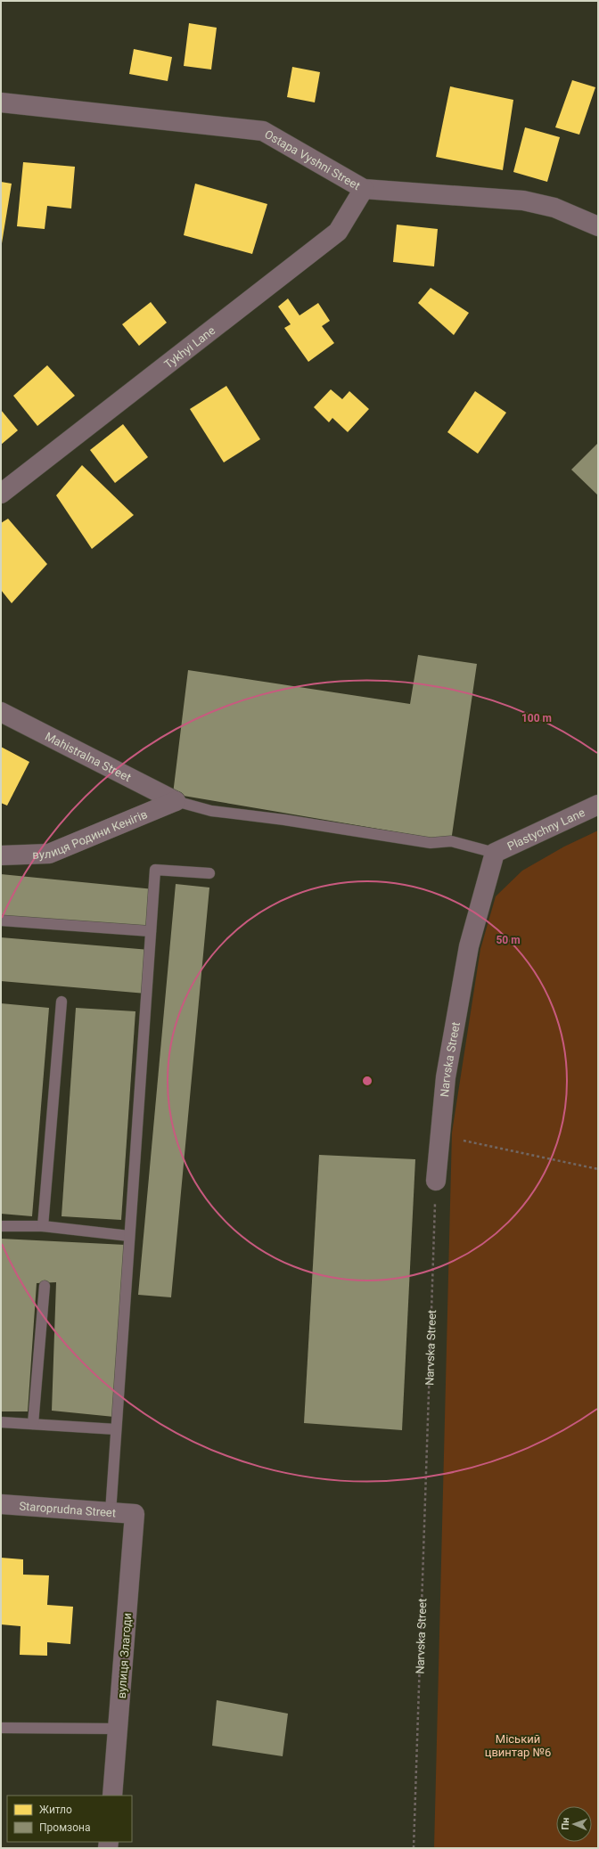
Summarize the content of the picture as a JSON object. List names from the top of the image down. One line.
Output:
{"streets":{"street":["Ostapa Vyshni Street","Tykhyi Lane","Mahistralna Street","Plastychny Lane","вулиця Родини Кенігів","Narvska Street","Staroprudna Street","вулиця Злагоди"]},"crossings":[["Ostapa Vyshni Street","Tykhyi Lane"],["Mahistralna Street","вулиця Родини Кенігів"],["Plastychny Lane","Narvska Street"],["Staroprudna Street","вулиця Злагоди"]],"parks":["Міський цвинтар №6"],"legend":["Житло","Промзона"],"north":"left","rings":["100 m","50 m"]}
